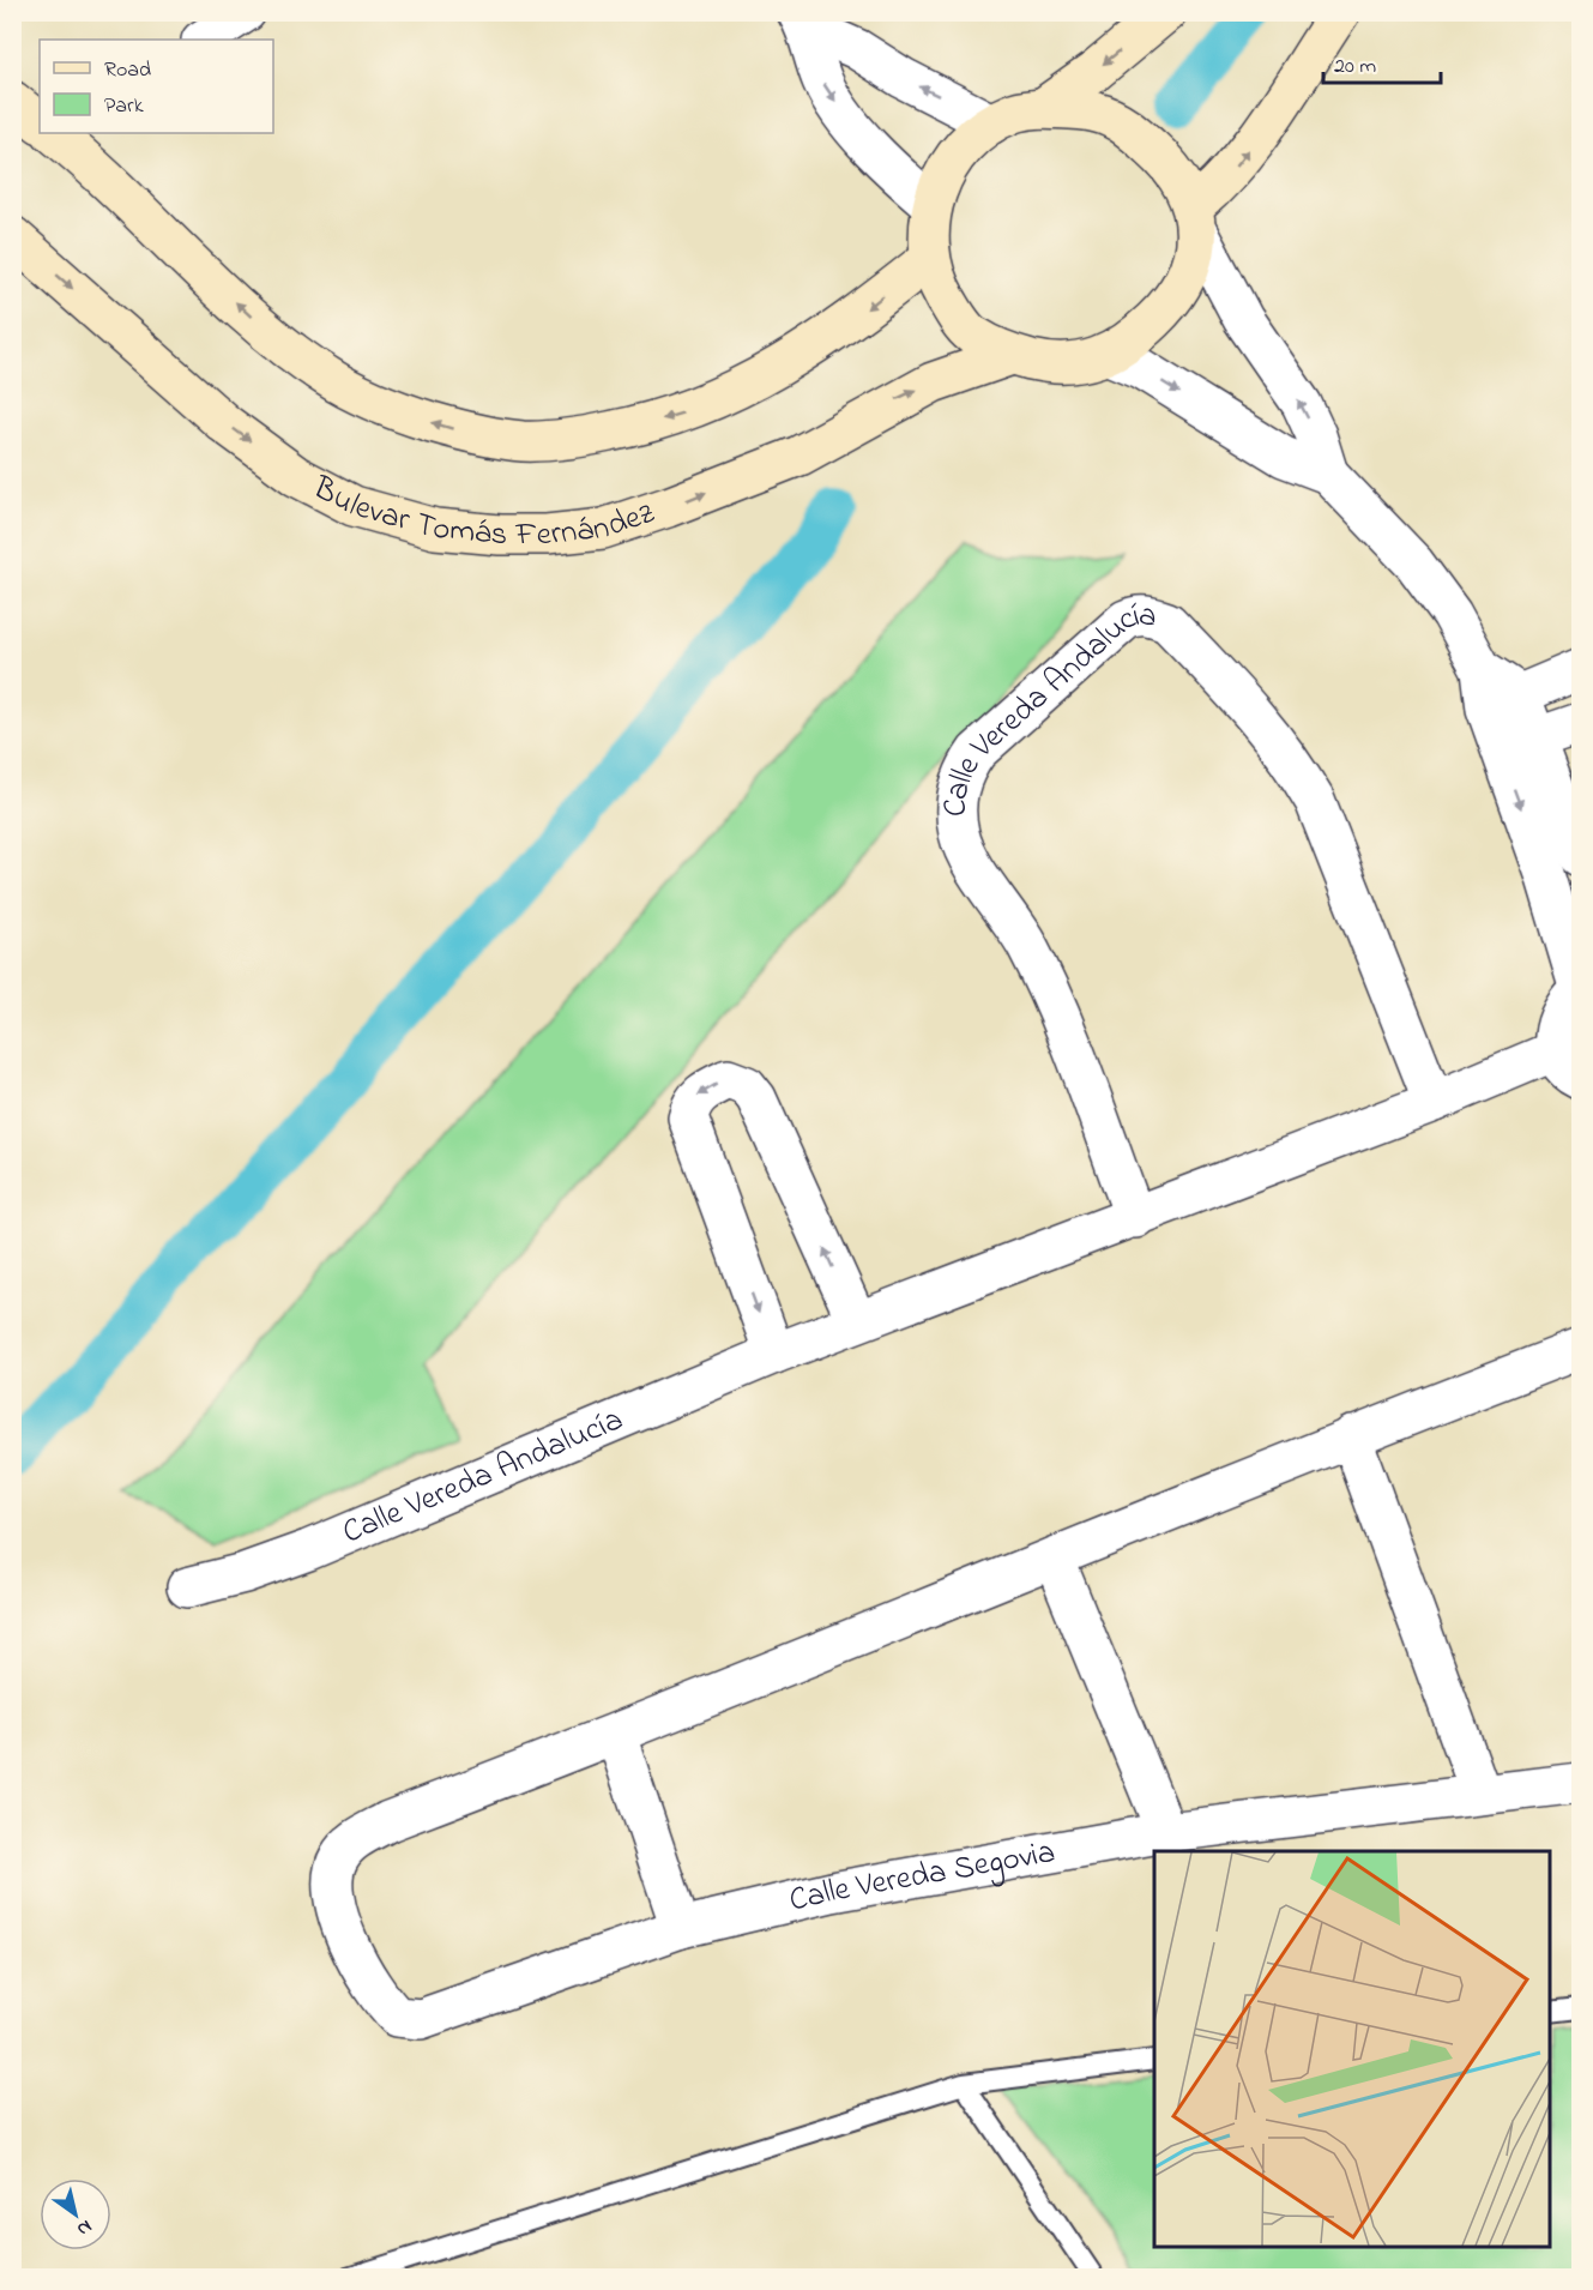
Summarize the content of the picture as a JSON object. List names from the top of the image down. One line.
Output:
{"streets":{"main road":["Bulevar Tomás Fernández"],"street":["Calle Vereda Andalucía","Calle Vereda Segovia"]},"legend":["Road","Park"],"scale_bar":"20 m","north":"bottom right"}
